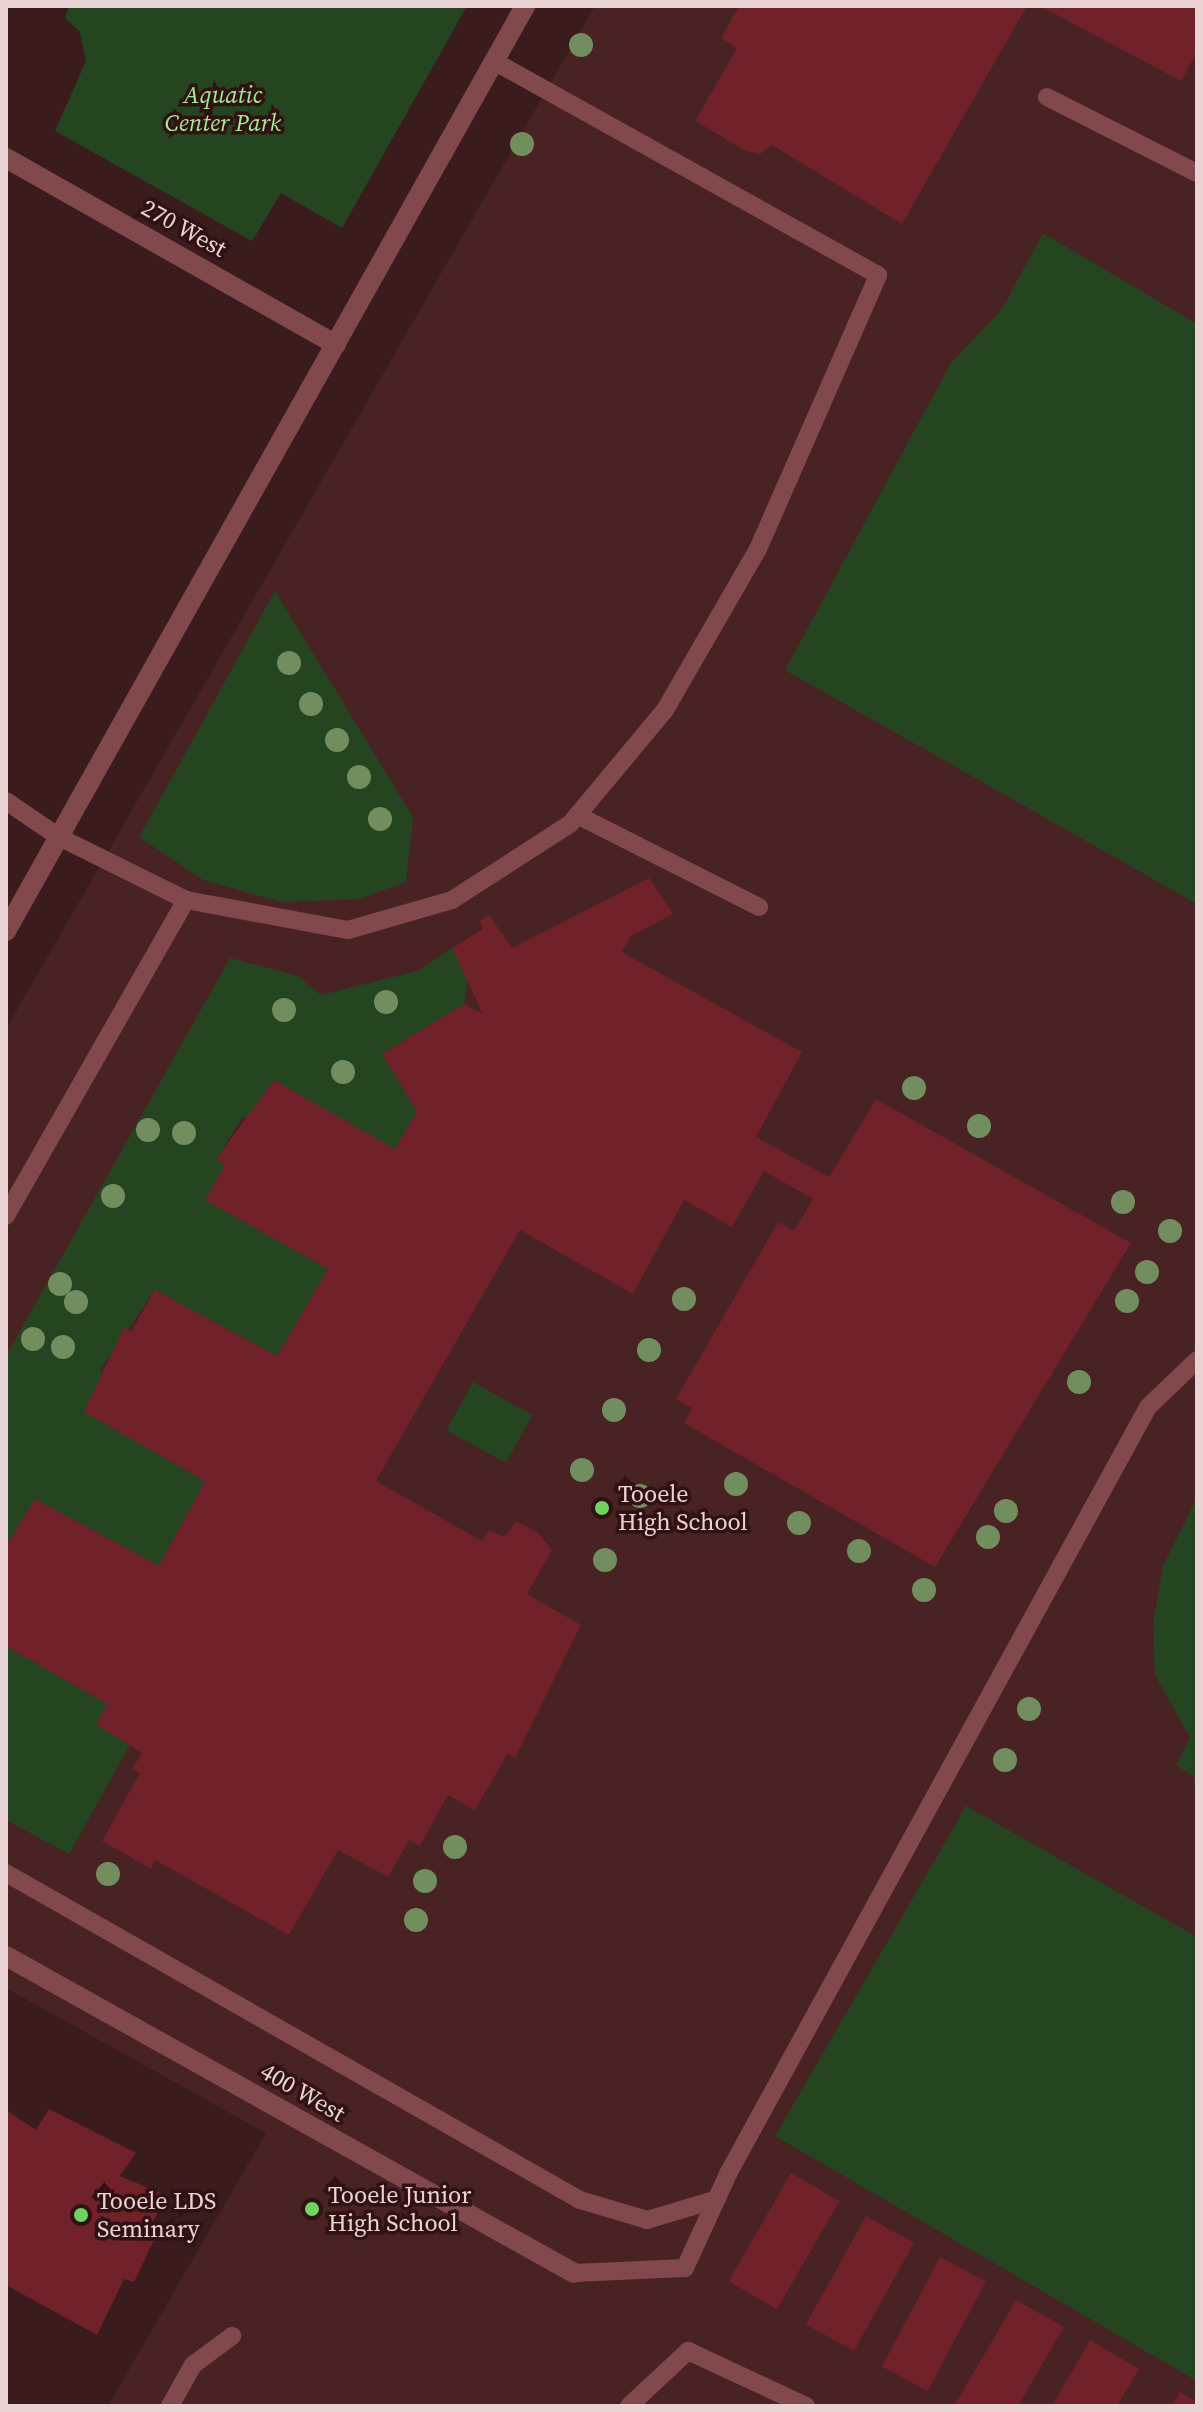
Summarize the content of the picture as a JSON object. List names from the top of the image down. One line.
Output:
{"streets":{"street":["270 West","400 West"]},"parks":["Aquatic Center Park"],"places":["Tooele High School","Tooele Junior High School","Tooele LDS Seminary"]}
